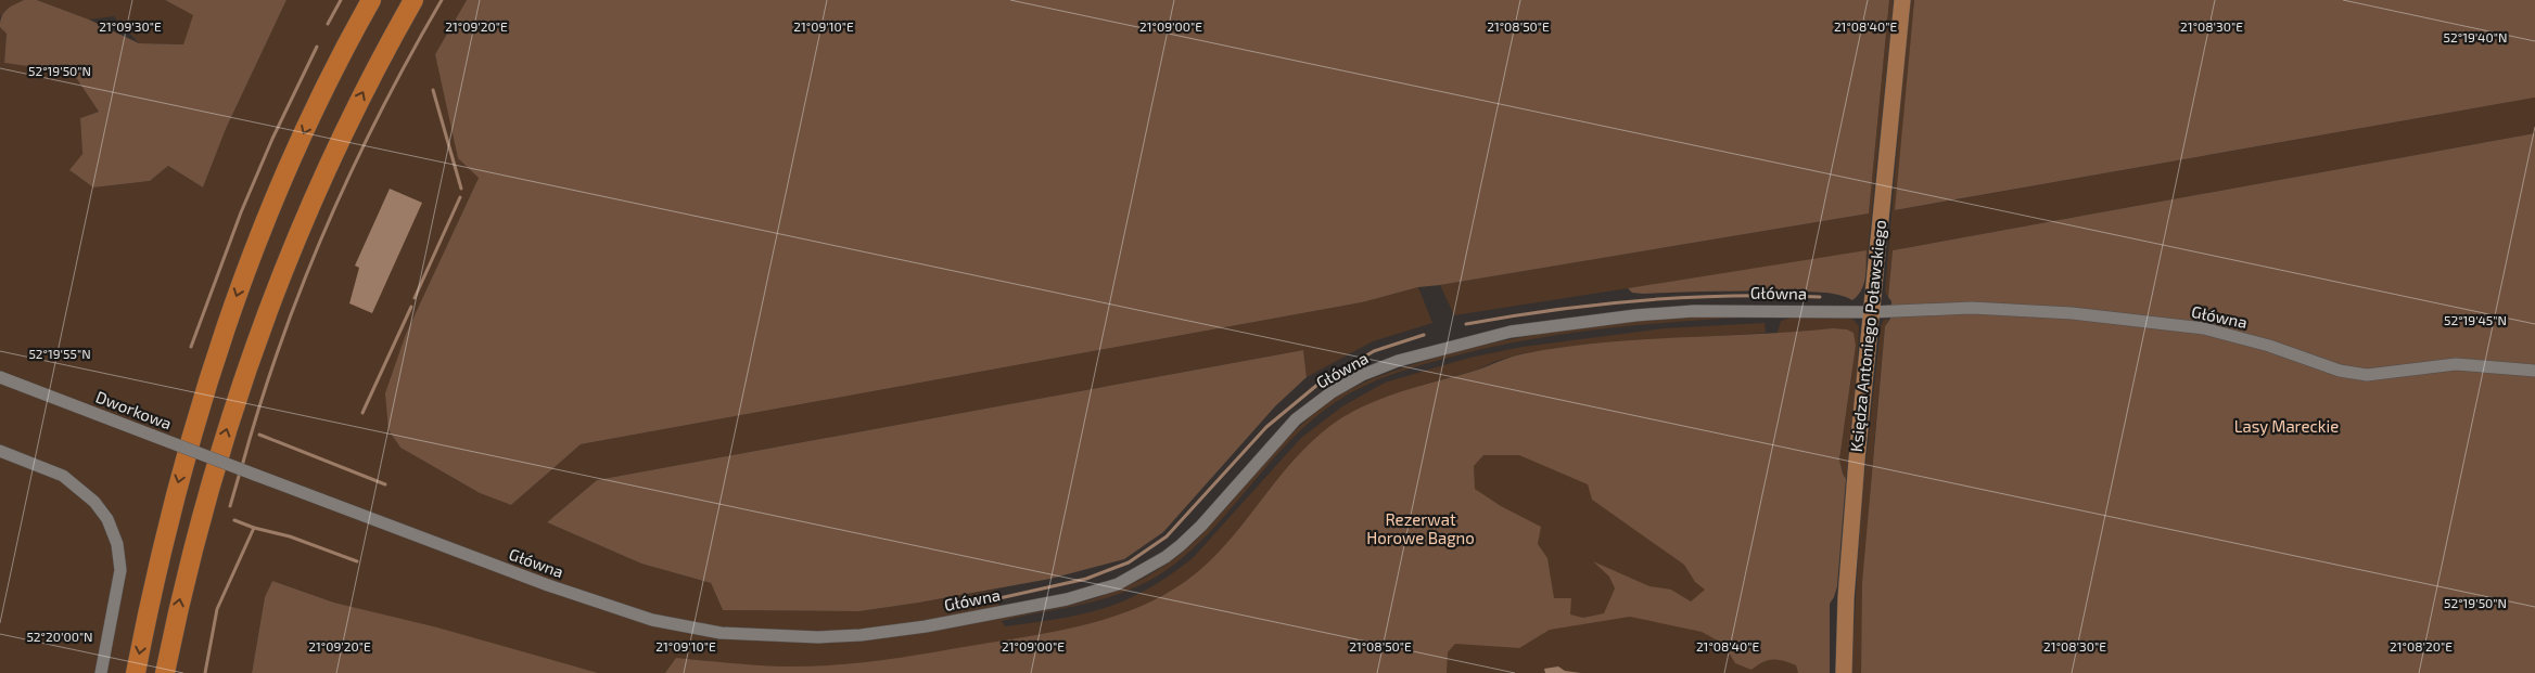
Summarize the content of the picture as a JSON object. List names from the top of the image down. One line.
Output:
{"streets":{"main road":["Księdza Antoniego Poławskiego"],"street":["Główna","Dworkowa"]},"crossings":[["Główna","Księdza Antoniego Poławskiego"],["Główna","Dworkowa"]],"parks":["Lasy Mareckie","Rezerwat Horowe Bagno"],"coordinates":["21°09'30\"E","21°09'20\"E","21°09'10\"E","21°09'00\"E","21°08'50\"E","21°08'40\"E","21°08'30\"E","52°19'40\"N","52°19'50\"N","52°19'45\"N","52°19'55\"N","52°20'00\"N","21°08'20\"E"]}
